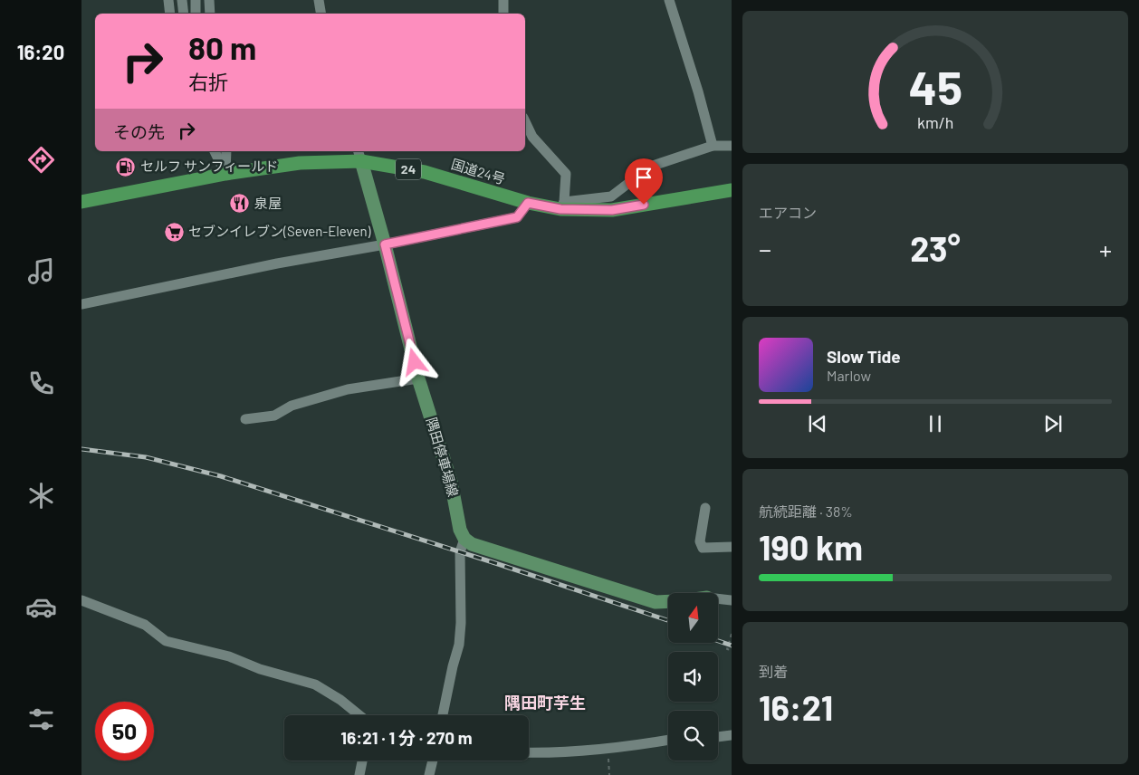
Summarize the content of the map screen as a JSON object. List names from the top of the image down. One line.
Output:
{"streets":{"highway":["24","国道24号"],"main road":["隅田停車場線"]},"crossings":[["国道24号","隅田停車場線"]],"districts":["隅田町芋生"],"places":{"fuel station":["セルフ サンフィールド"],"restaurant":["泉屋"],"supermarket":["セブンイレブン(Seven-Eleven)"]},"north":"top","page":{"tabs":"16:20","turn":["80 m","右折"],"then":"その先","tile":["エアコン",["航続距離 · 38%","190 km"],["到着","16:21"]],"heat":["−","23°","+"],"song":["Slow Tide","Marlow"],"limit":"50","trip":"16:21 · 1 分 · 270 m","gauge":["45","km/h"]}}
